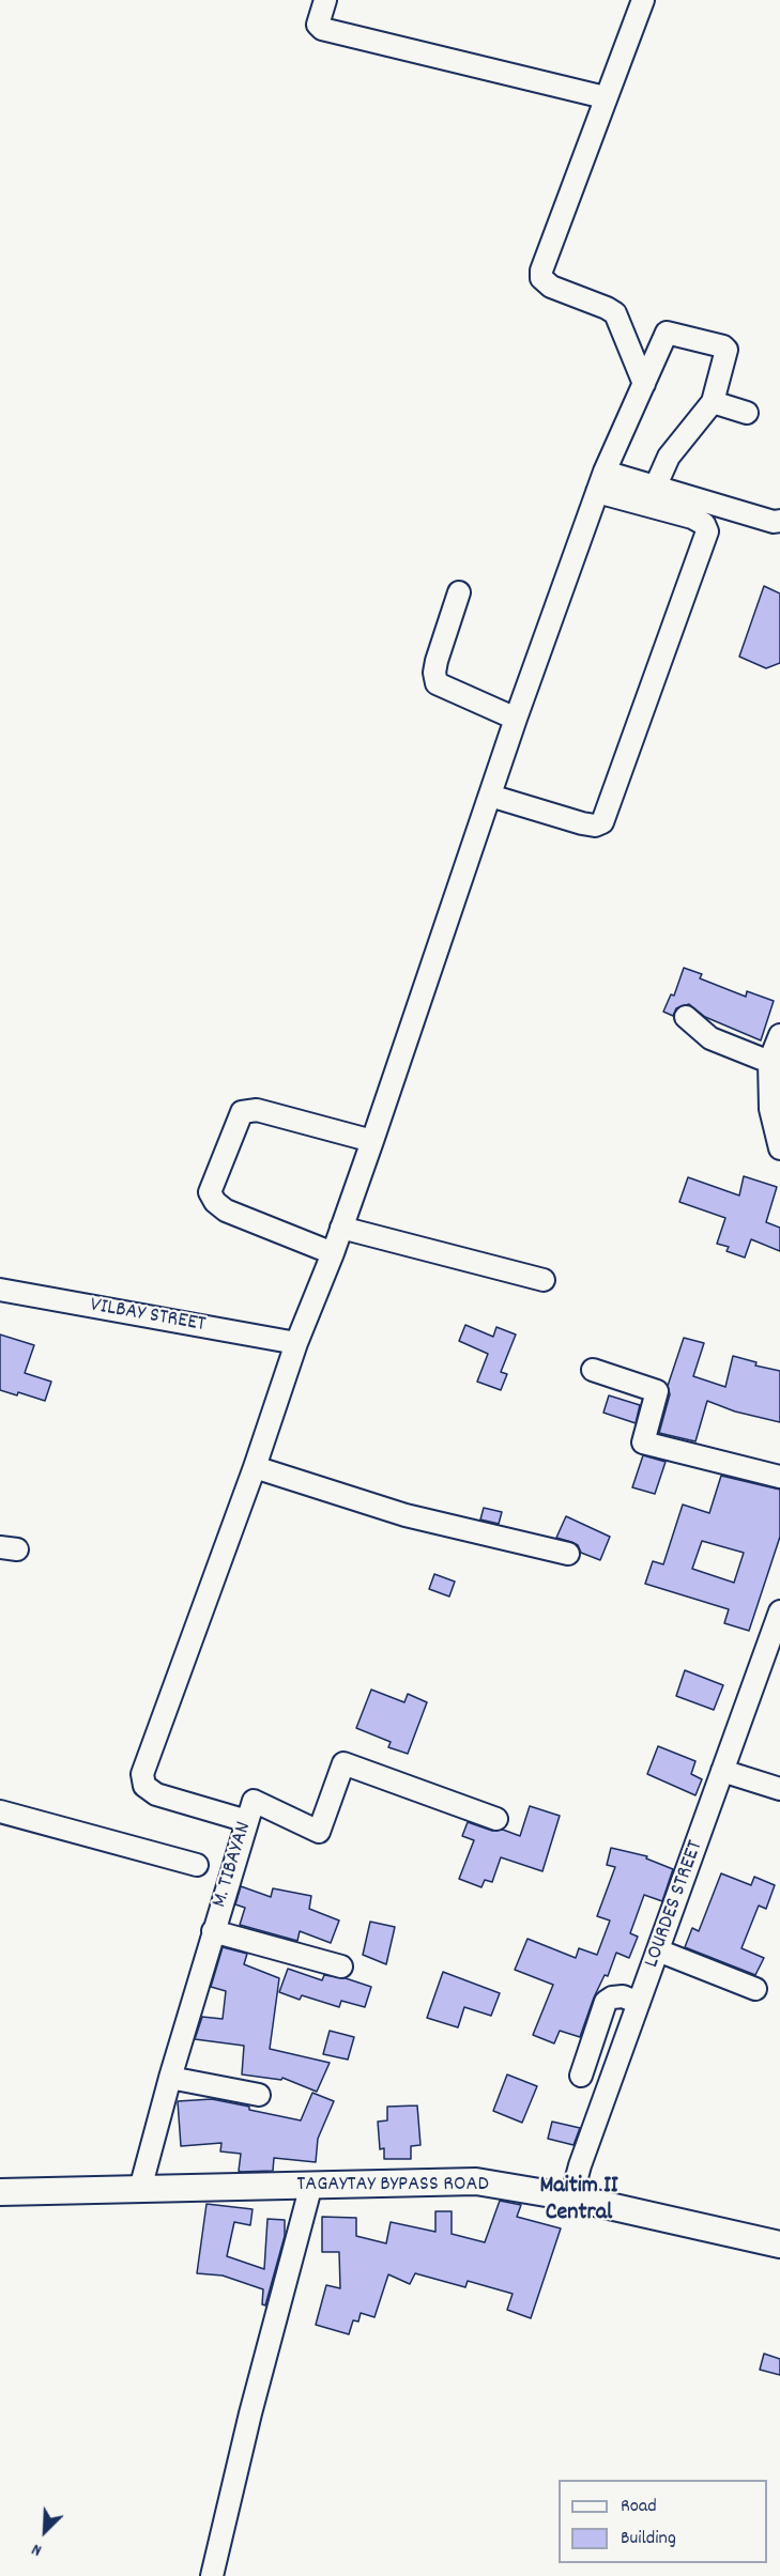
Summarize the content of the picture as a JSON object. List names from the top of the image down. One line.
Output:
{"streets":{"main road":["TAGAYTAY BYPASS ROAD"],"street":["VILBAY STREET","M. TIBAYAN","LOURDES STREET"]},"crossings":[["M. TIBAYAN","TAGAYTAY BYPASS ROAD"],["LOURDES STREET","TAGAYTAY BYPASS ROAD"]],"districts":["Maitim II Central"],"legend":["Road","Building"],"north":"bottom left"}
